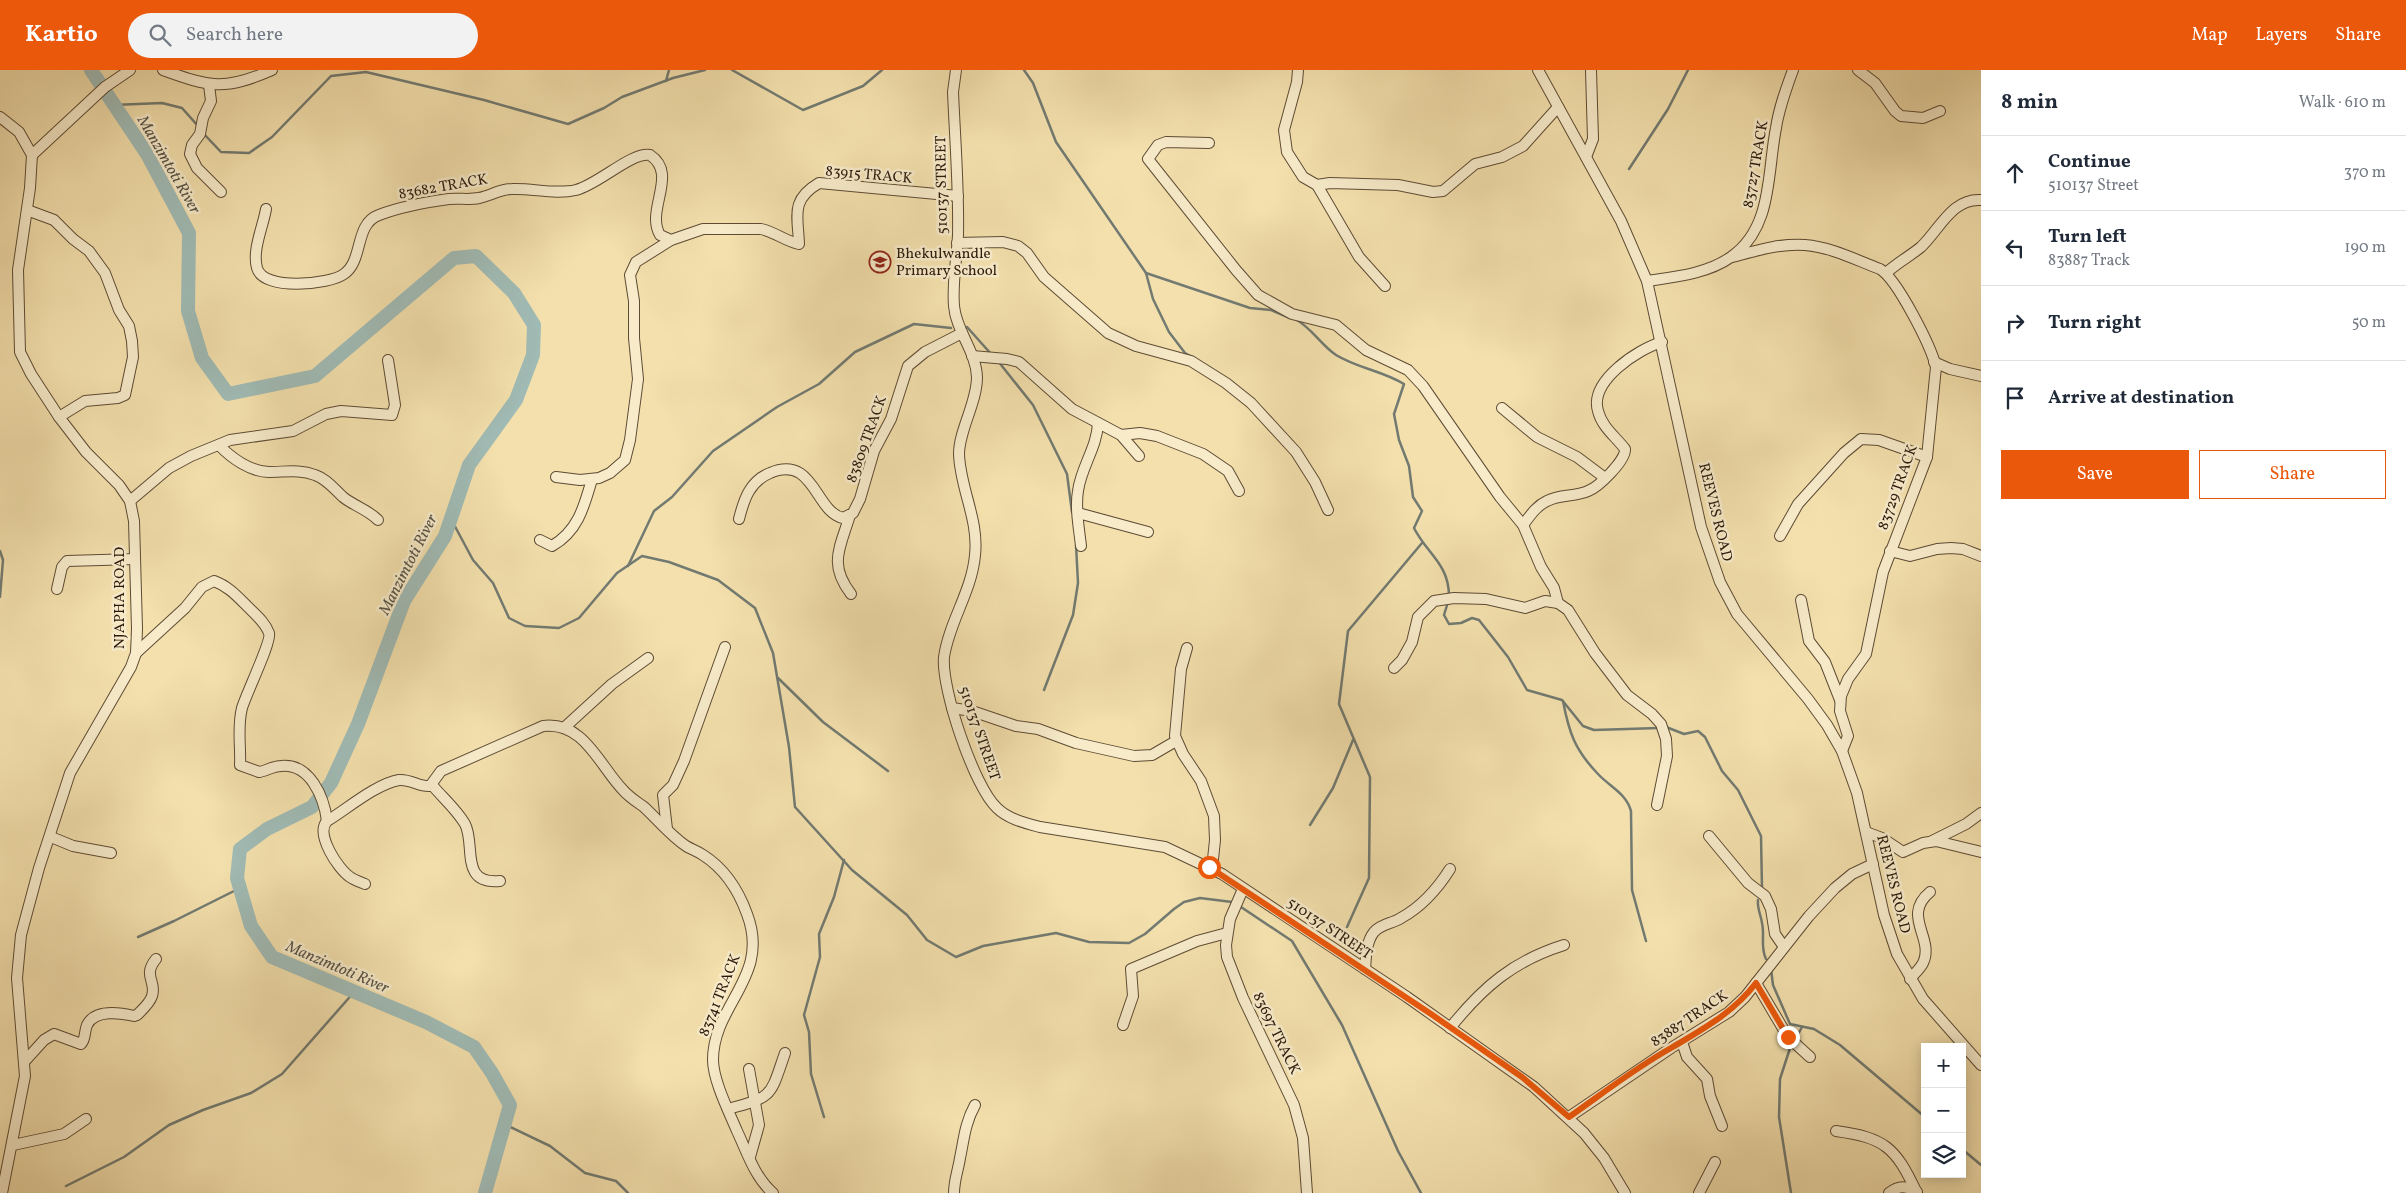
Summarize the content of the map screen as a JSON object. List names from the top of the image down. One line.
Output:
{"streets":{"street":["83727 TRACK","83915 TRACK","510137 STREET","83682 TRACK","83809 TRACK","83729 TRACK","REEVES ROAD","NJAPHA ROAD","83741 TRACK","83887 TRACK","83697 TRACK"]},"crossings":[["83727 TRACK","REEVES ROAD"],["83915 TRACK","510137 STREET"],["83915 TRACK","83682 TRACK"],["510137 STREET","83809 TRACK"],["510137 STREET","83887 TRACK"],["510137 STREET","83697 TRACK"],["REEVES ROAD","83887 TRACK"]],"water":["Manzimtoti River"],"places":{"school or university":["Bhekulwandle Primary School"]},"page":{"header":"Kartio","search":"Search here","nav":["Map","Layers","Share"],"heading":["8 min","Walk · 610 m"],"list":[["Continue","510137 Street","370 m"],["Turn left","83887 Track","190 m"],["Turn right","50 m"],"Arrive at destination"],"buttons":["Save","Share"],"map_buttons":["+","−"]}}
